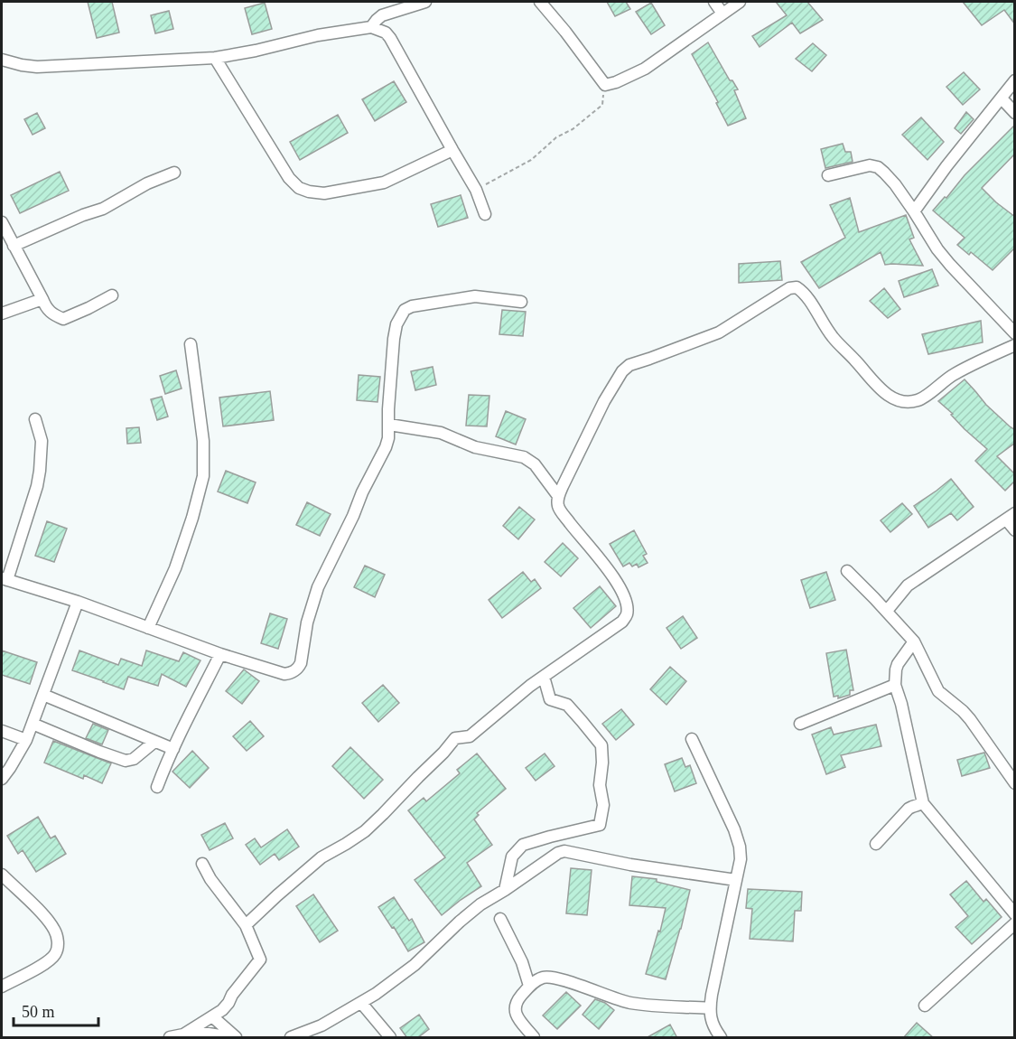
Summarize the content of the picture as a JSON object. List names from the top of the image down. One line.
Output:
{"scale_bar":"50 m"}
